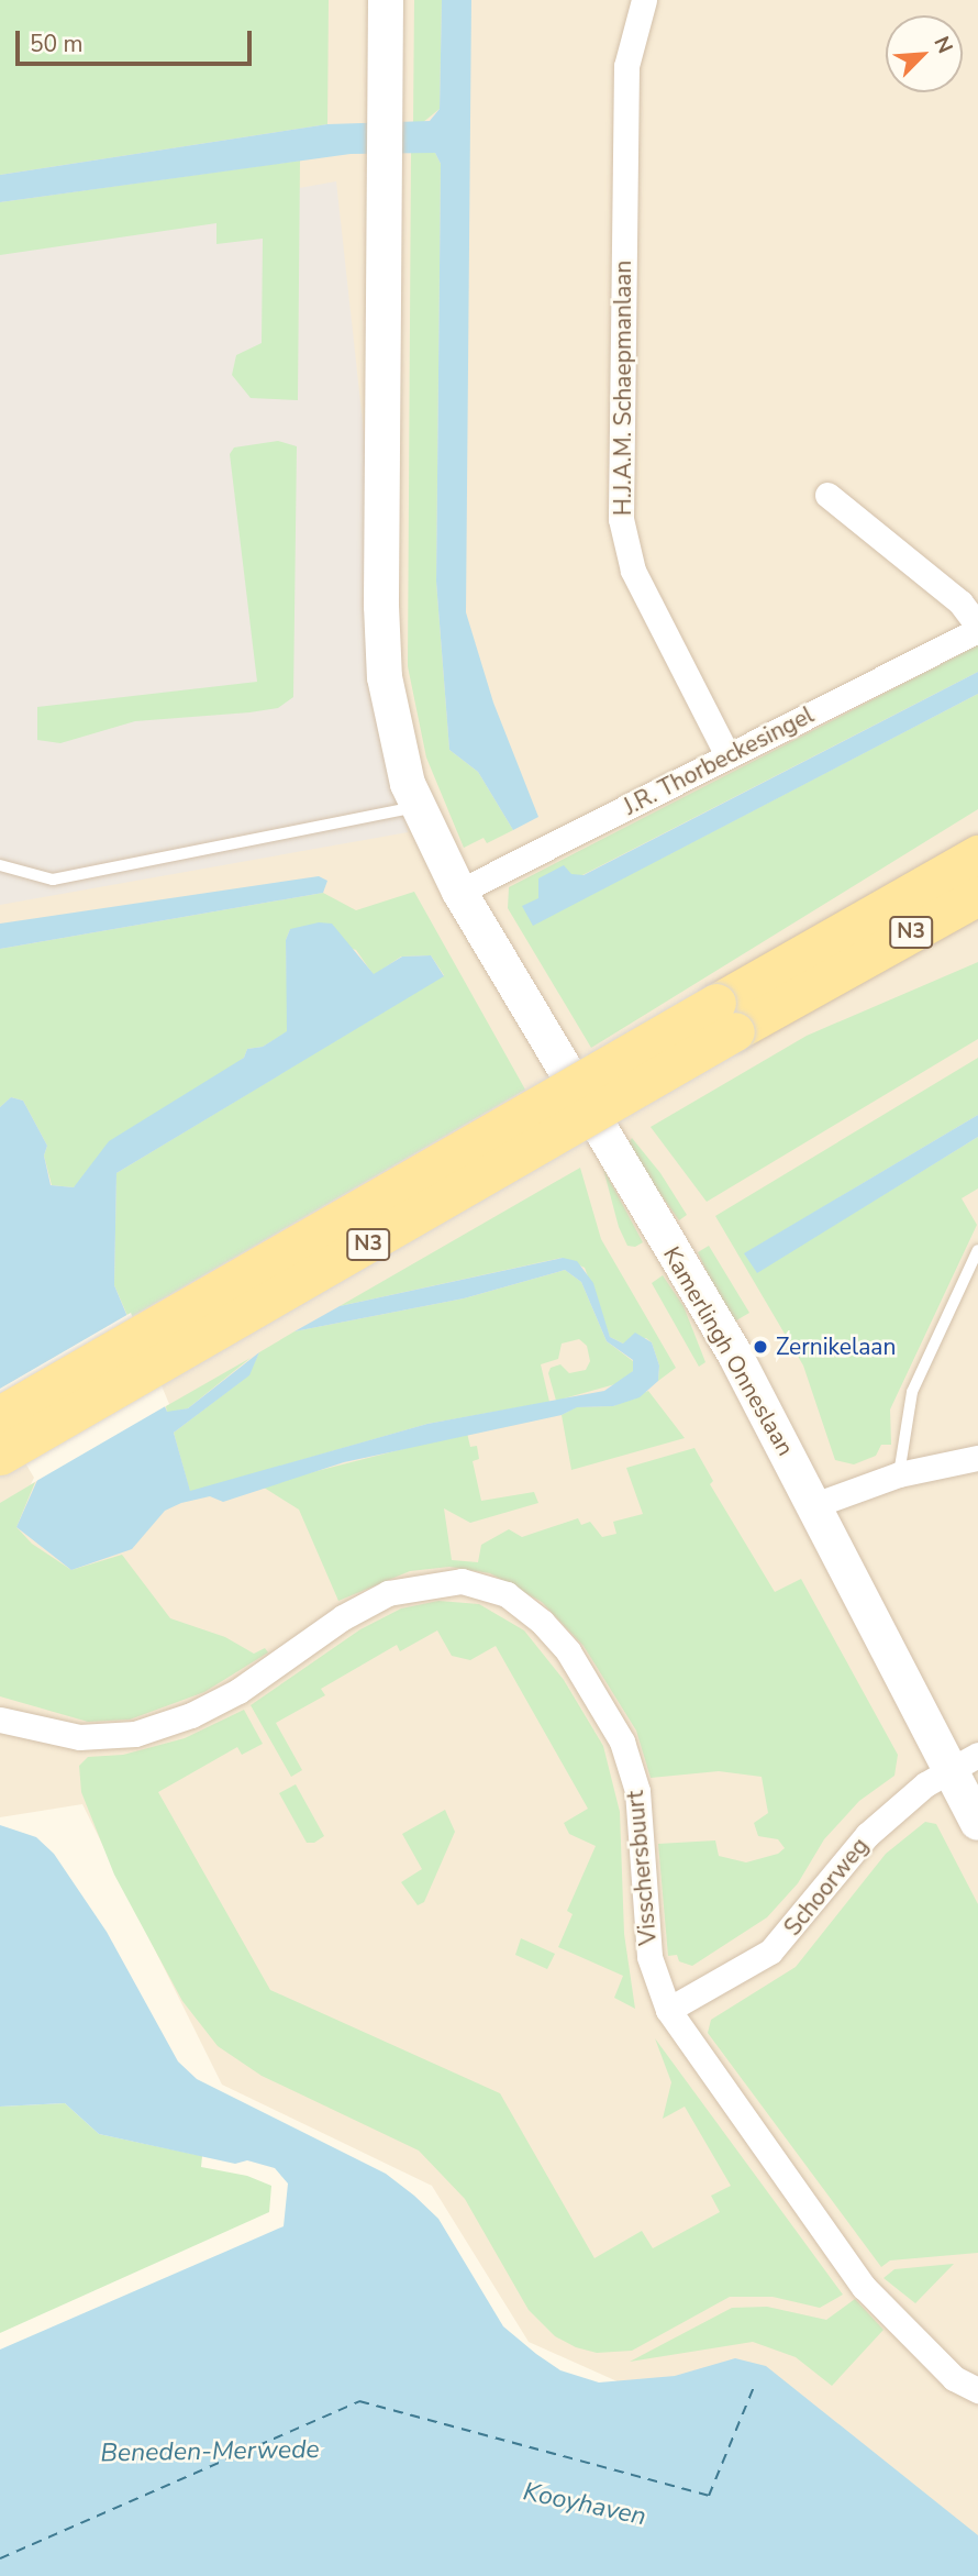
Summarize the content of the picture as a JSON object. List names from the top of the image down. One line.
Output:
{"streets":{"main road":["N3"],"street":["H.J.A.M. Schaepmanlaan","J.R. Thorbeckesingel","Kamerlingh Onneslaan","Visschersbuurt","Schoorweg"]},"crossings":[["H.J.A.M. Schaepmanlaan","J.R. Thorbeckesingel"],["J.R. Thorbeckesingel","Kamerlingh Onneslaan"],["Kamerlingh Onneslaan","Schoorweg"],["Visschersbuurt","Schoorweg"]],"water":["Beneden-Merwede","Kooyhaven"],"places":["Zernikelaan"],"scale_bar":"50 m","north":"top right"}
